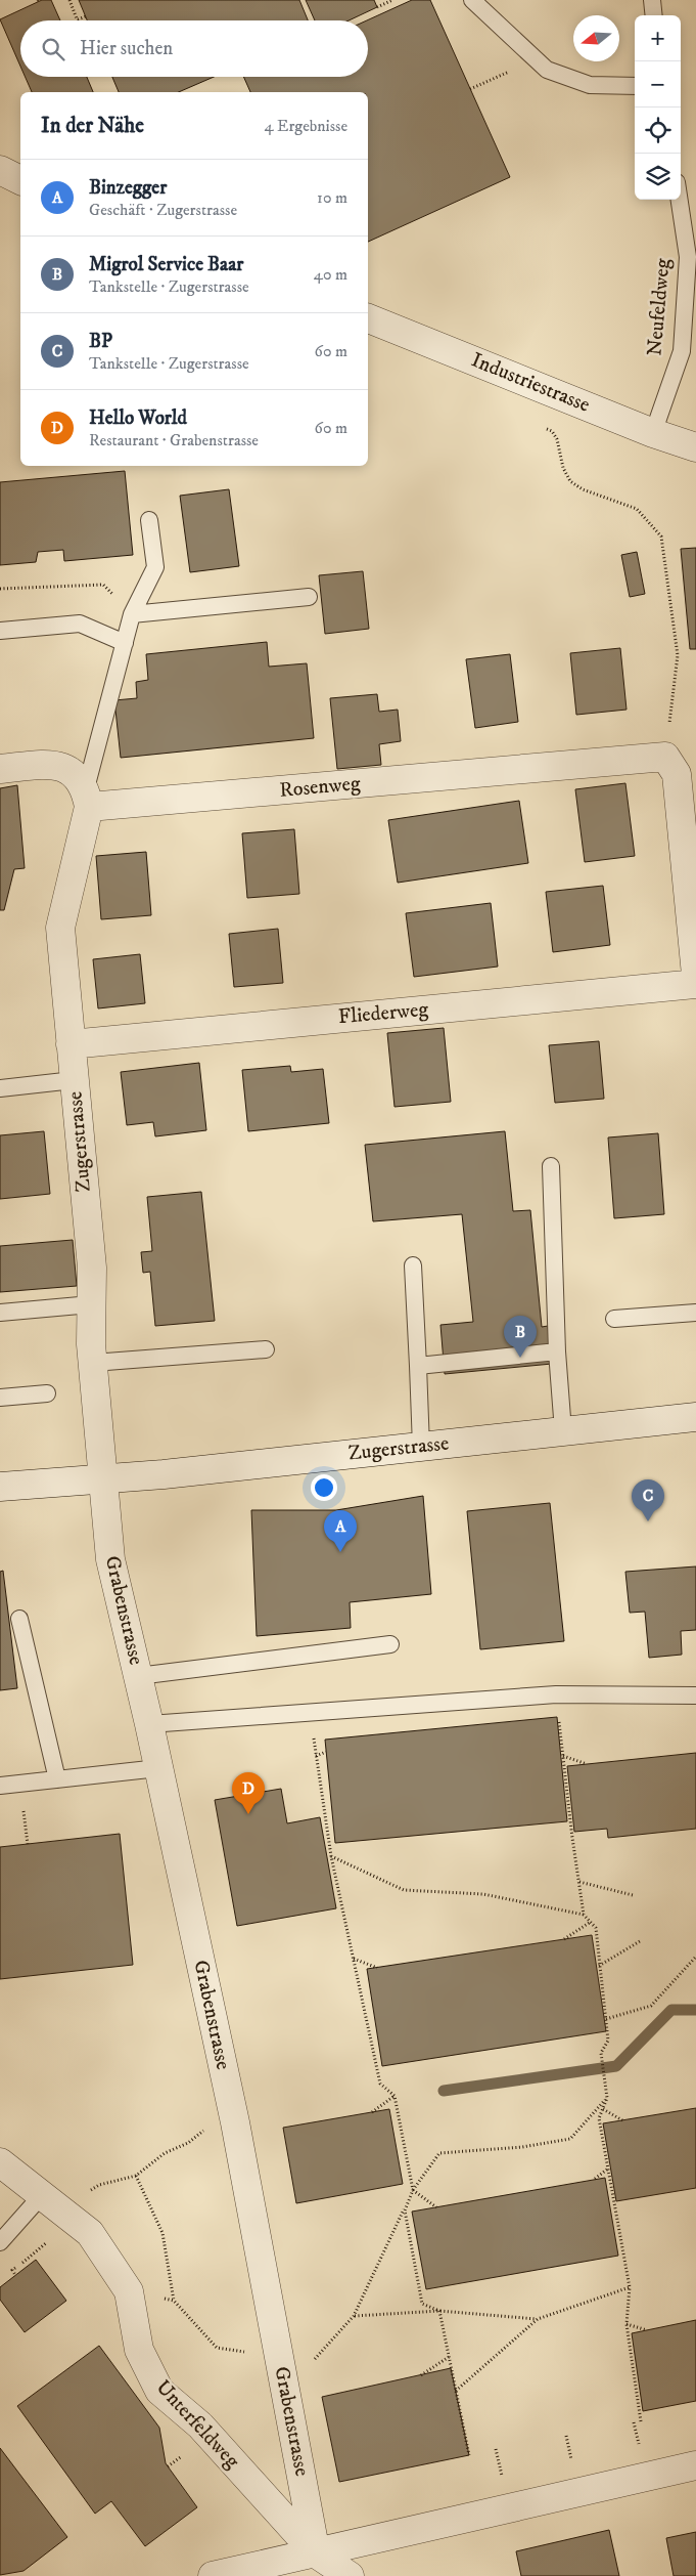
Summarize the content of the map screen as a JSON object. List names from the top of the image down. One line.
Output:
{"streets":{"street":["Industriestrasse","Rosenweg","Fliederweg","Zugerstrasse","Grabenstrasse","Unterfeldweg"],"lane":["Neufeldweg"]},"crossings":[["Neufeldweg","Industriestrasse"],["Rosenweg","Zugerstrasse"],["Fliederweg","Zugerstrasse"],["Zugerstrasse","Grabenstrasse"],["Grabenstrasse","Unterfeldweg"]],"north":"left","page":{"map_buttons":["+","−"],"search":"Hier suchen","heading":["In der Nähe","4 Ergebnisse"],"list":[{"mark":"A","name":"Binzegger","note":"Geschäft · Zugerstrasse","value":"10 m"},{"mark":"B","name":"Migrol Service Baar","note":"Tankstelle · Zugerstrasse","value":"40 m"},{"mark":"C","name":"BP","note":"Tankstelle · Zugerstrasse","value":"60 m"},{"mark":"D","name":"Hello World","note":"Restaurant · Grabenstrasse","value":"60 m"}],"pins":["B","C","A","D"]}}
